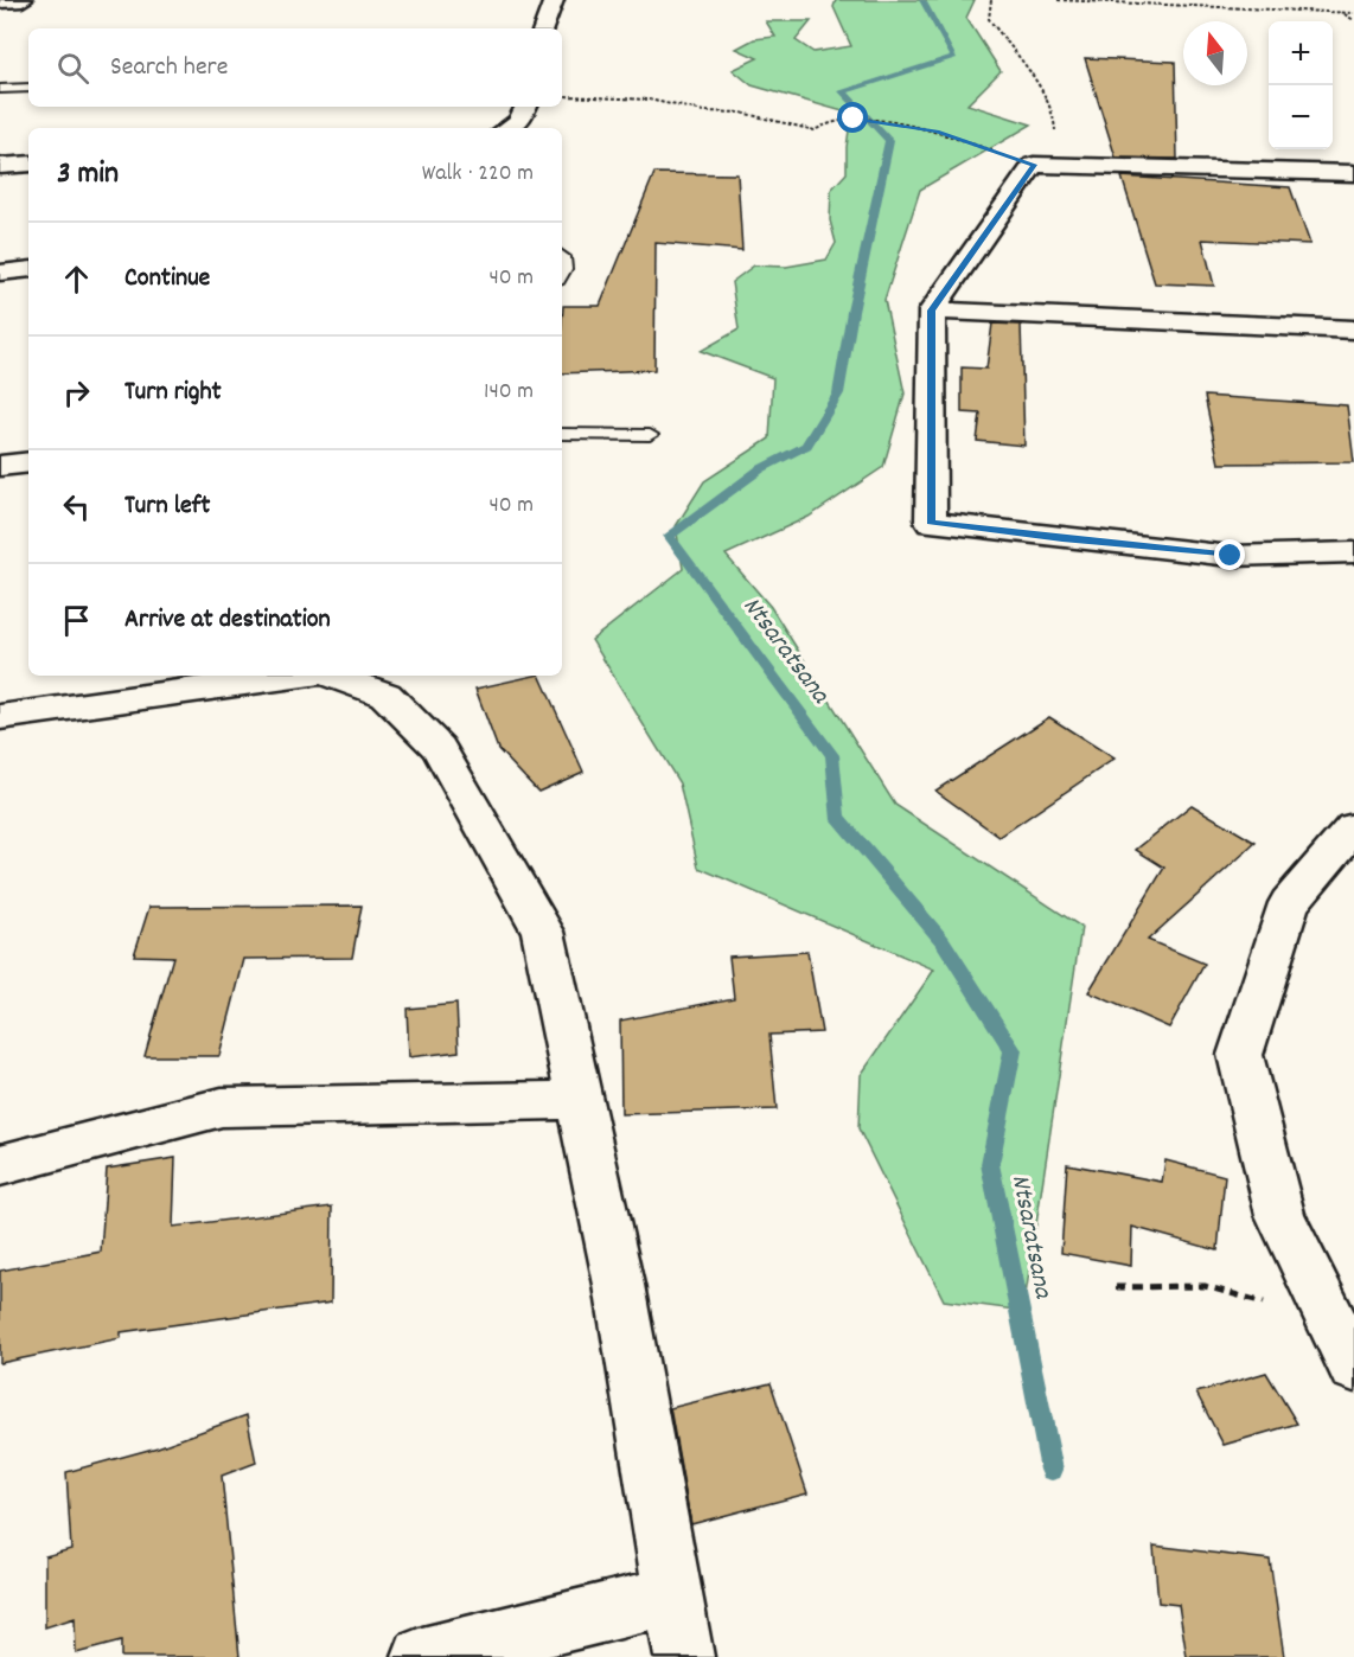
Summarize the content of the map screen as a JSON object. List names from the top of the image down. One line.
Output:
{"water":["Ntsaratsana"],"north":"top","page":{"map_buttons":["+","−"],"search":"Search here","heading":["3 min","Walk · 220 m"],"list":[["Continue","40 m"],["Turn right","140 m"],["Turn left","40 m"],"Arrive at destination"]}}
